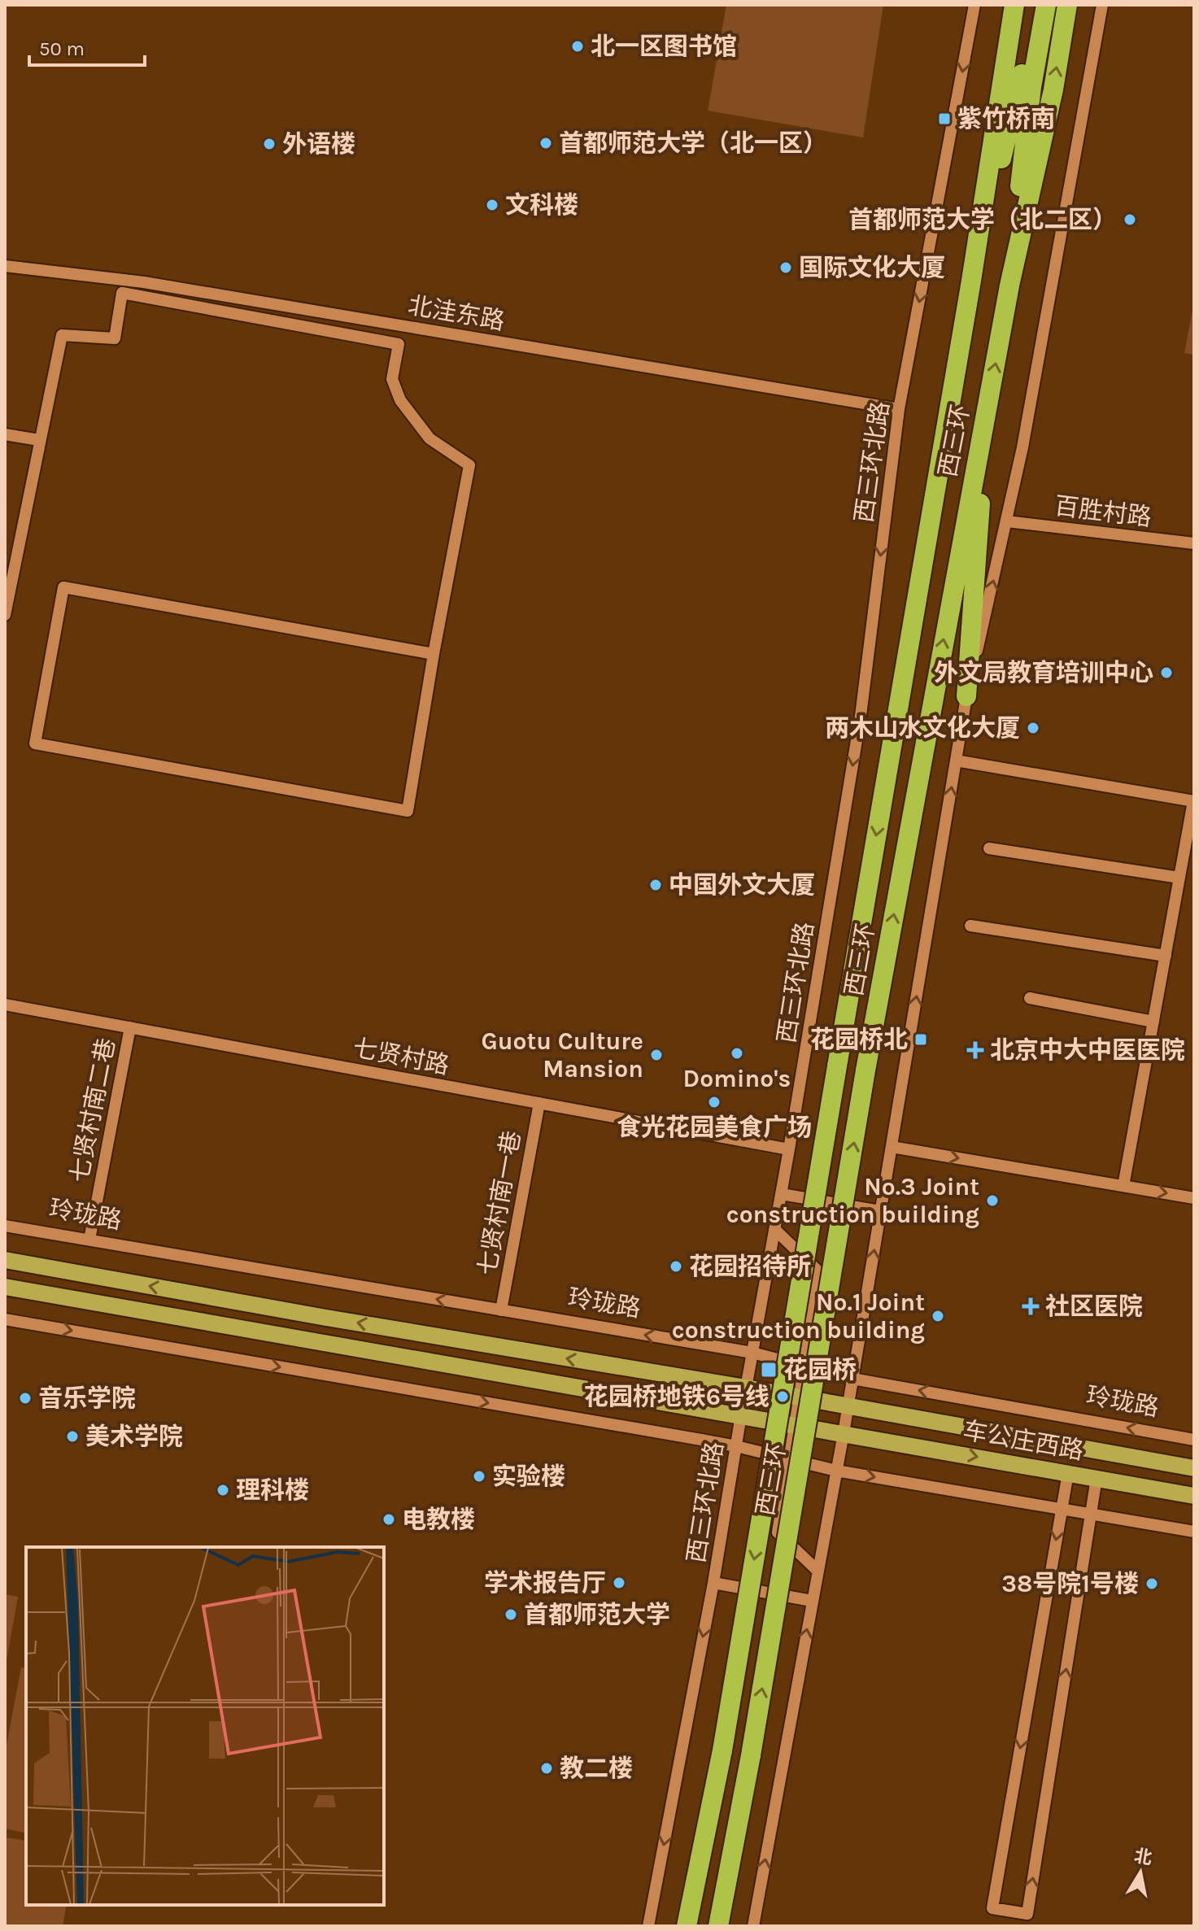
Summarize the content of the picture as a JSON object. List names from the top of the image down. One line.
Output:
{"streets":{"highway":["西三环"],"main road":["车公庄西路"],"street":["北洼东路","西三环北路","百胜村路","七贤村路","七贤村南二巷","七贤村南一巷","玲珑路"]},"crossings":[["北洼东路","西三环北路"],["西三环北路","七贤村路"],["西三环北路","玲珑路"],["西三环北路","车公庄西路"],["七贤村路","七贤村南二巷"],["七贤村路","七贤村南一巷"],["七贤村南二巷","玲珑路"],["七贤村南一巷","玲珑路"]],"places":{"other":["北一区图书馆","首都师范大学（北一区）","外语楼","文科楼","首都师范大学（北二区）","国际文化大厦","外文局教育培训中心","两木山水文化大厦","中国外文大厦","Domino's","Guotu Culture Mansion","食光花园美食广场","No.3 Joint construction building","花园招待所","No.1 Joint construction building","花园桥地铁6号线","音乐学院","美术学院","实验楼","理科楼","电教楼","学术报告厅","38号院1号楼","首都师范大学","教二楼"],"transit":["紫竹桥南","花园桥北","花园桥"],"health":["北京中大中医医院","社区医院"]},"scale_bar":"50 m","north":"top"}
